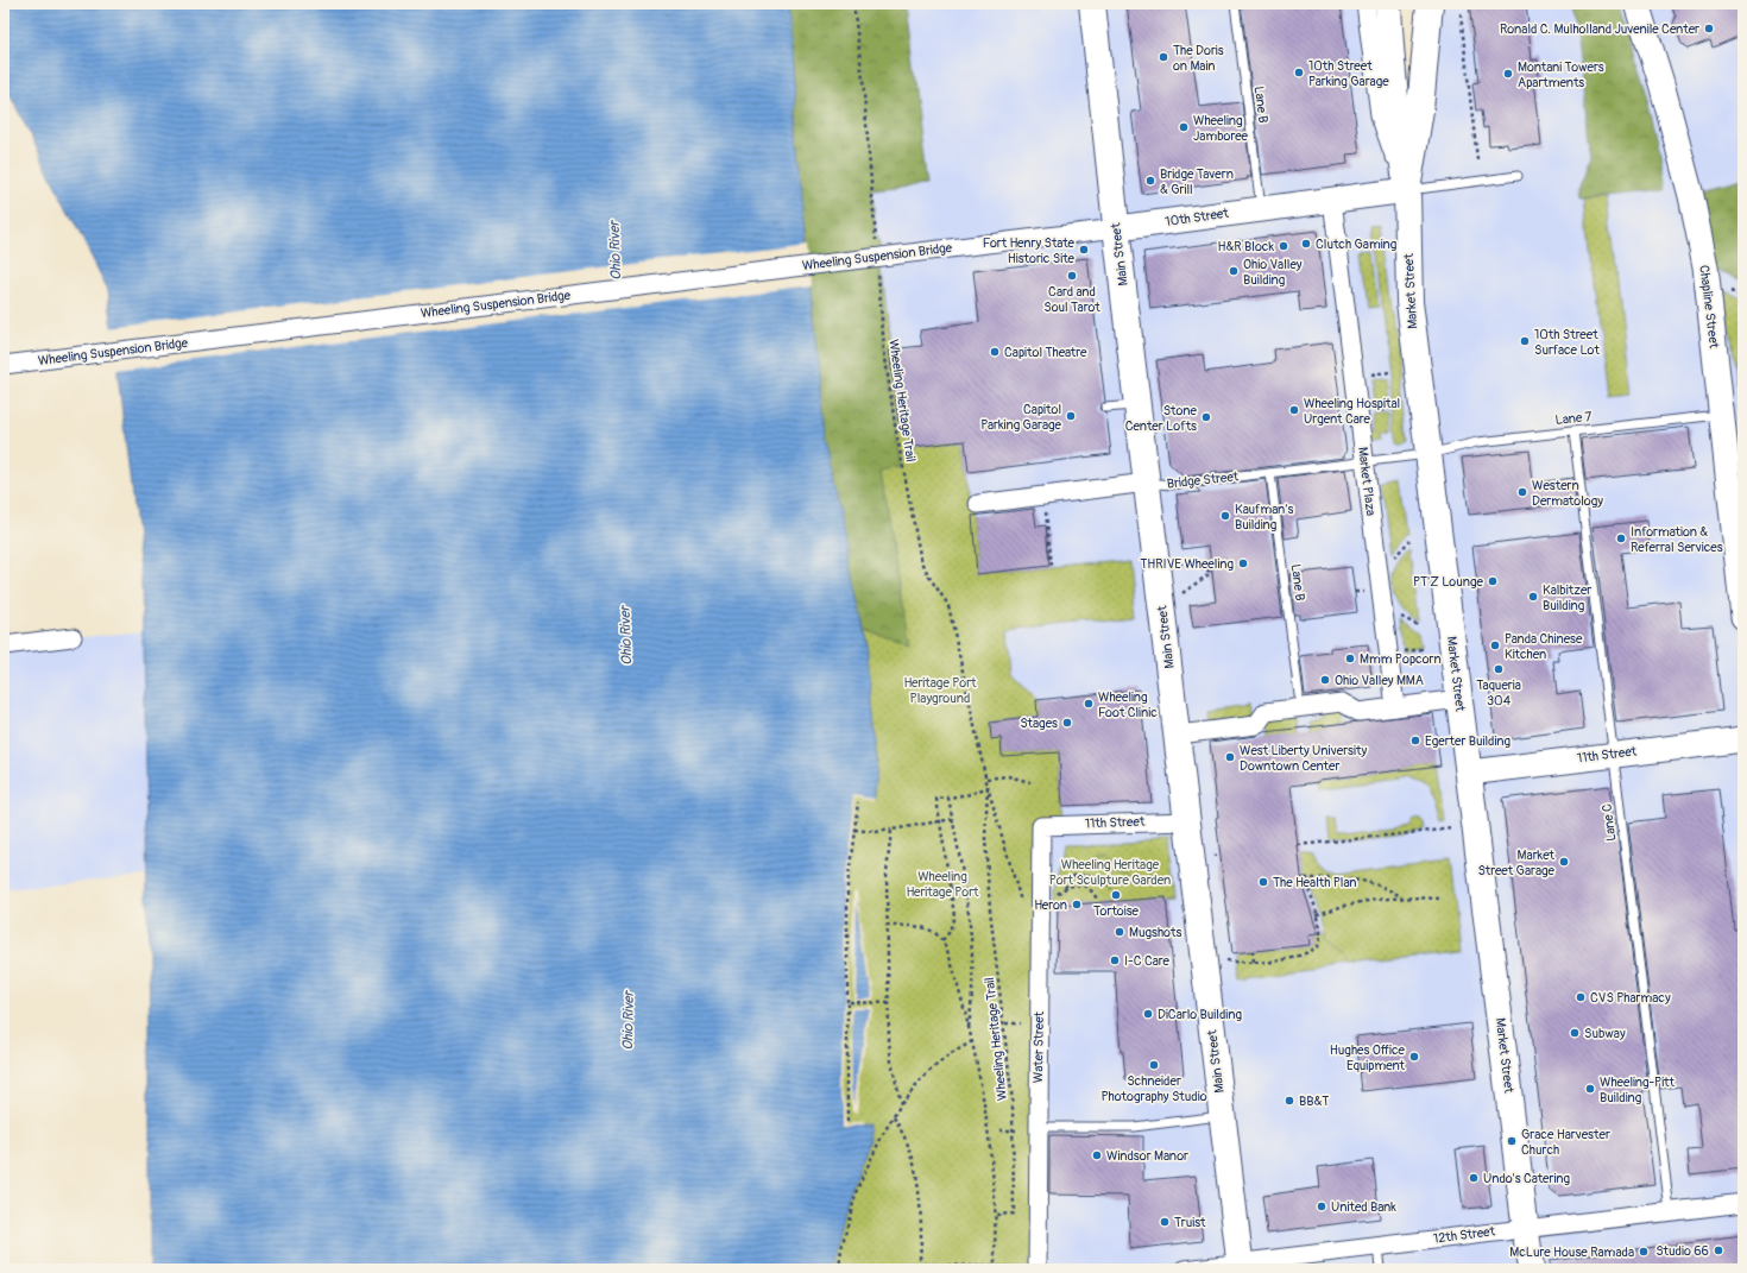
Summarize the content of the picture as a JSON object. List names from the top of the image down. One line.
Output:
{"streets":{"main road":["Main Street","Market Street"],"street":["10th Street","Wheeling Suspension Bridge","Chapline Street","Bridge Street","Market Plaza","11th Street","Water Street","12th Street"],"lane":["Lane B","Lane 7","Lane C"],"path":["Wheeling Heritage Trail"]},"crossings":[["Lane B","10th Street"],["Lane B","Bridge Street"],["10th Street","Main Street"],["10th Street","Wheeling Suspension Bridge"],["10th Street","Market Street"],["10th Street","Market Plaza"],["Main Street","Bridge Street"],["Main Street","11th Street"],["Main Street","12th Street"],["Market Street","Lane 7"],["Market Street","Bridge Street"],["Market Street","11th Street"],["Market Street","12th Street"],["Chapline Street","Lane 7"],["Lane 7","Bridge Street"],["Lane 7","Lane C"],["Bridge Street","Market Plaza"],["11th Street","Lane C"],["11th Street","Water Street"],["Lane C","12th Street"]],"water":["Ohio River"],"parks":["Heritage Port Playground","Wheeling Heritage Port Sculpture Garden","Wheeling Heritage Port"],"places":["Ronald C. Mulholland Juvenile Center","The Doris on Main","10th Street Parking Garage","Montani Towers Apartments","Wheeling Jamboree","Bridge Tavern & Grill","Clutch Gaming","H&R Block","Fort Henry State Historic Site","Ohio Valley Building","Card and Soul Tarot","10th Street Surface Lot","Capitol Theatre","Wheeling Hospital Urgent Care","Capitol Parking Garage","Stone Center Lofts","Western Dermatology","Kaufman's Building","Information & Referral Services","THRIVE Wheeling","PT'Z Lounge","Kalbitzer Building","Panda Chinese Kitchen","Mmm Popcorn","Taqueria 304","Ohio Valley MMA","Wheeling Foot Clinic","Stages","Egerter Building","West Liberty University Downtown Center","Market Street Garage","The Health Plan","Tortoise","Heron","Mugshots","I-C Care","CVS Pharmacy","DiCarlo Building","Subway","Hughes Office Equipment","Schneider Photography Studio","Wheeling-Pitt Building","BB&T","Grace Harvester Church","Windsor Manor","Undo's Catering","United Bank","Truist","Studio 66","McLure House Ramada"]}
